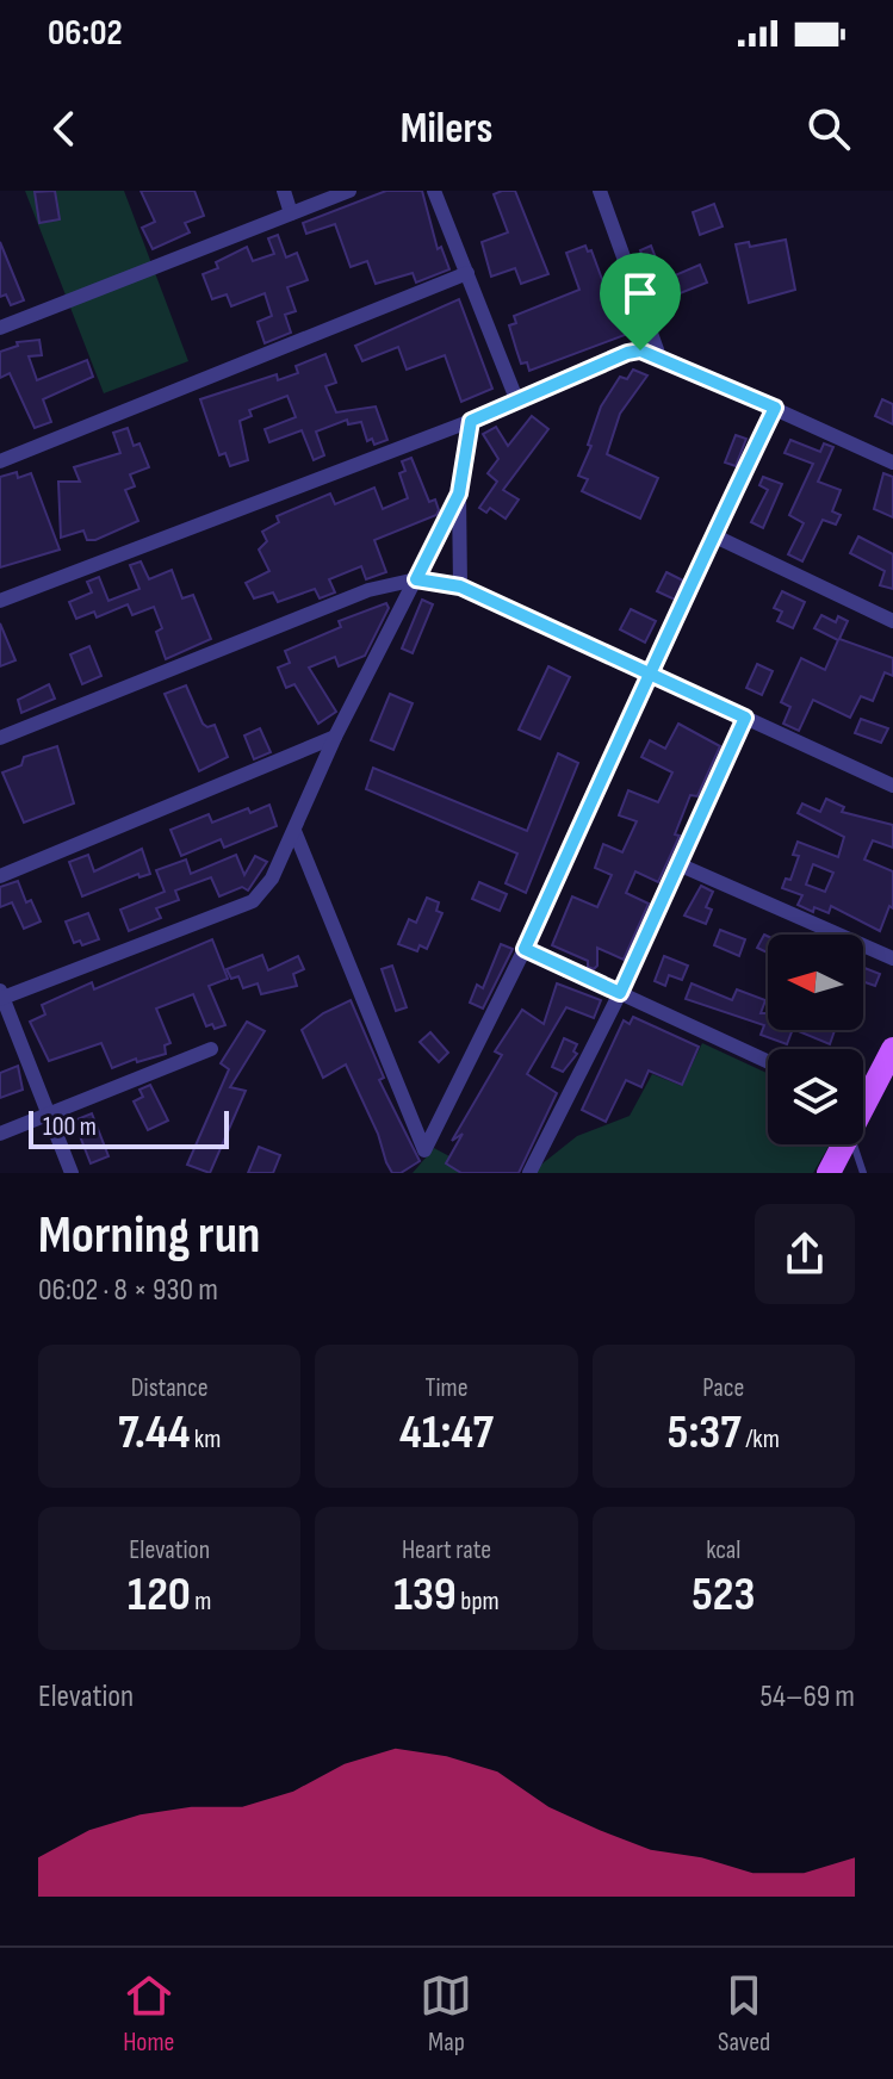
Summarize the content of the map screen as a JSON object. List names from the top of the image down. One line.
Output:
{"scale_bar":"100 m","north":"left","page":{"status":"06:02","header":"Milers","scale":"100 m","heading":["Morning run","06:02 · 8 × 930 m"],"stats":[["Distance","7.44 km"],["Time","41:47"],["Pace","5:37 /km"],["Elevation","120 m"],["Heart rate","139 bpm"],["kcal","523"]],"chart":["Elevation","54–69 m"],"tabs":["Home","Map","Saved"]}}
